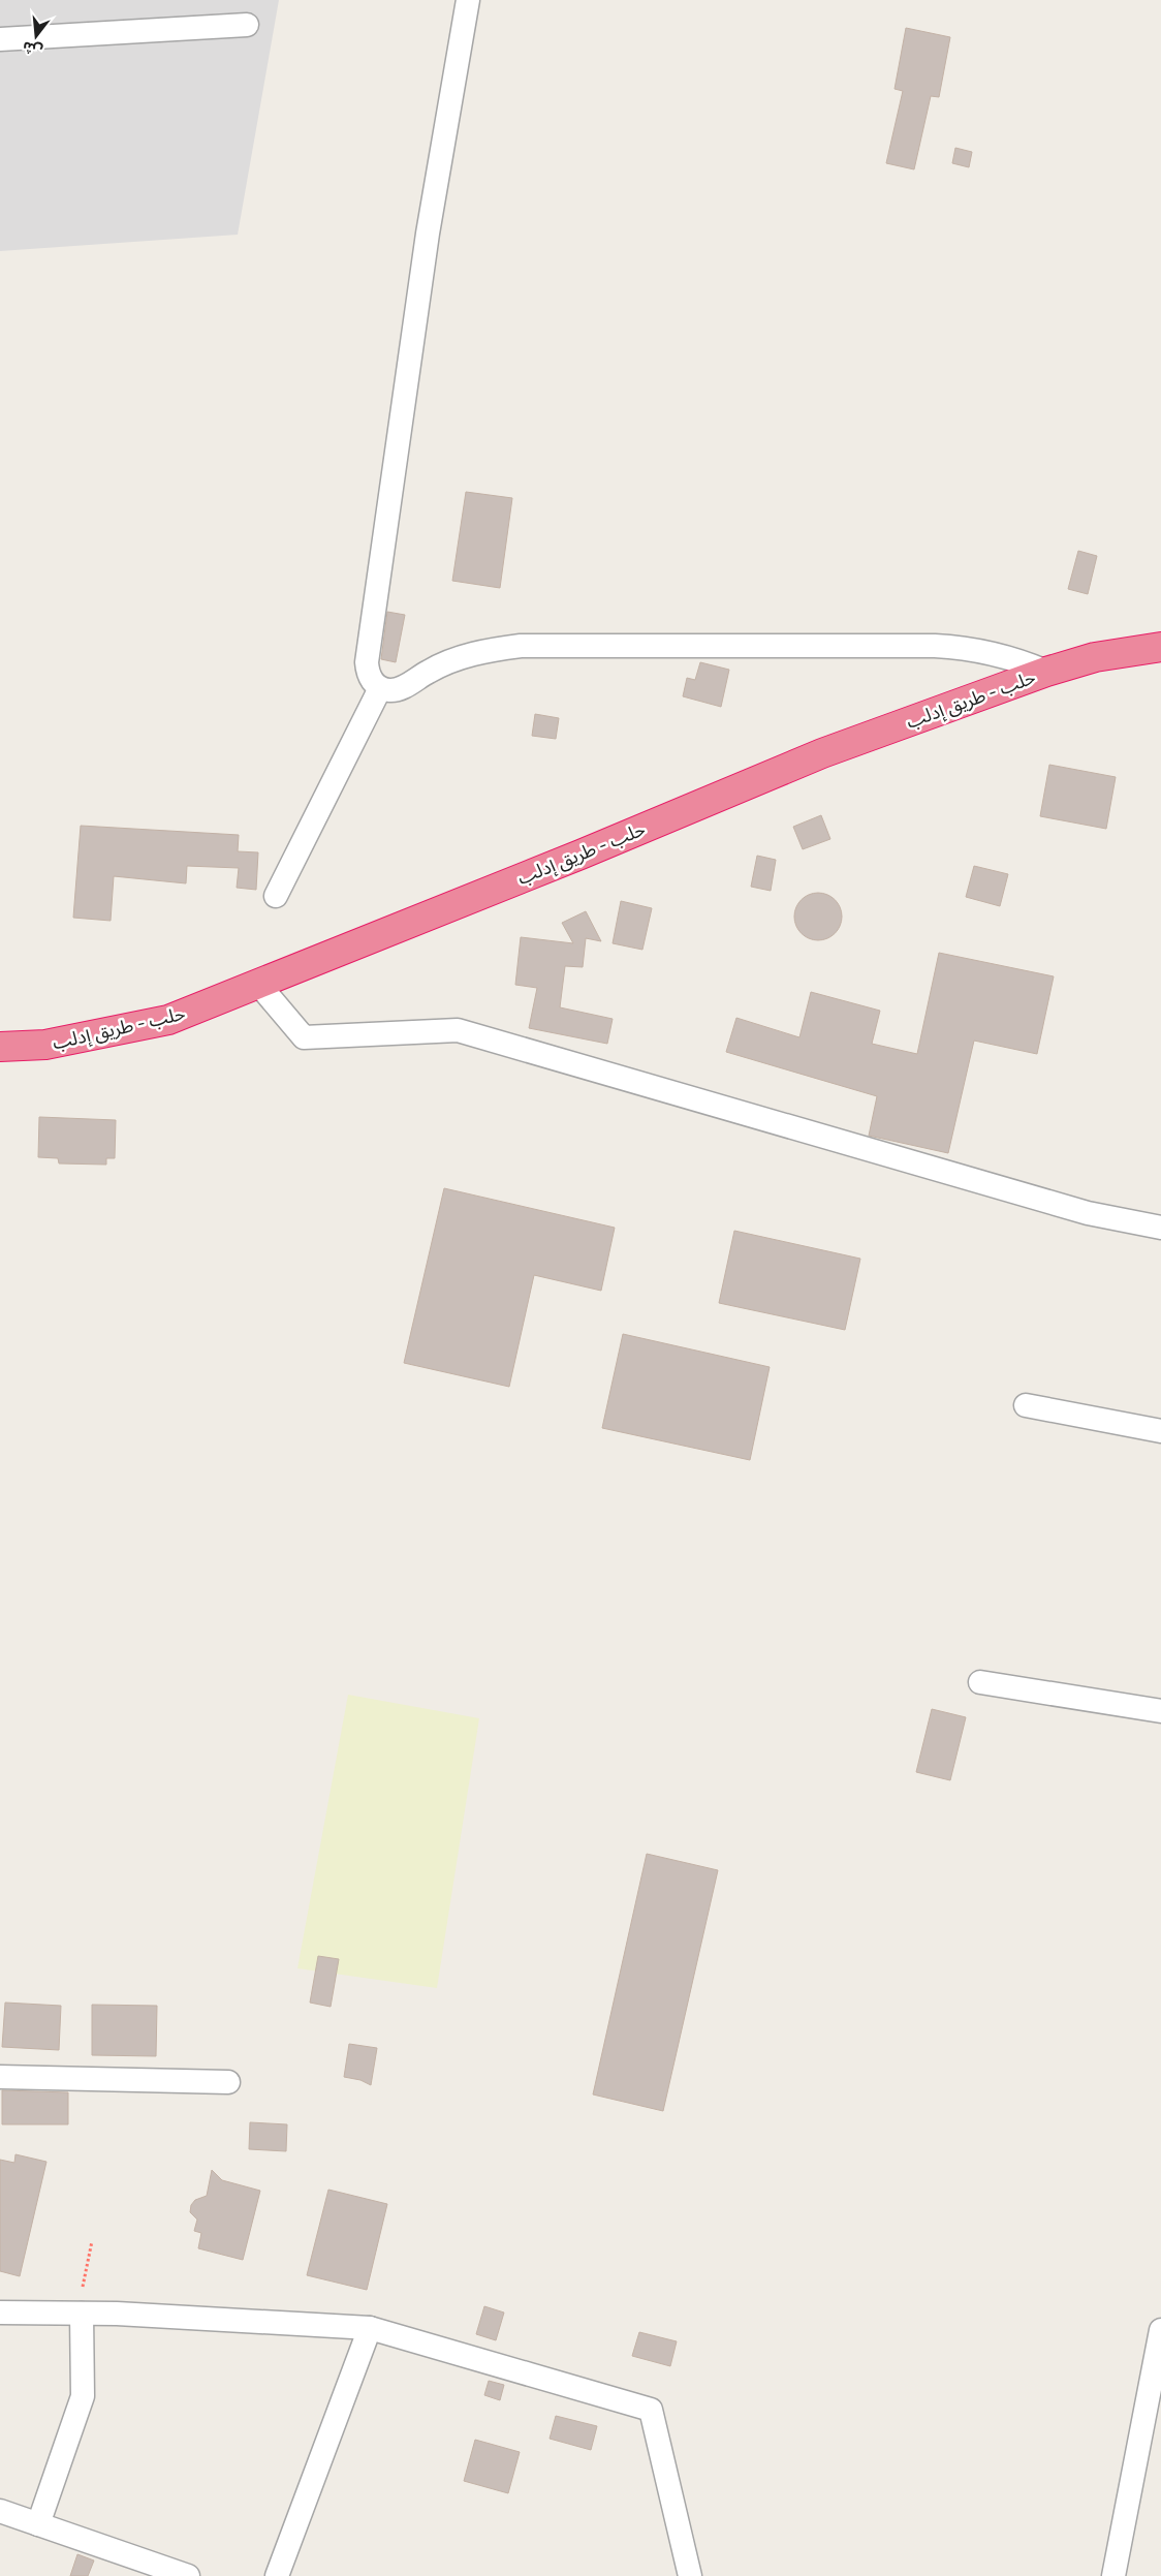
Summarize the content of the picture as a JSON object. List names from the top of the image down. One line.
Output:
{"streets":{"highway":["حلب - طريق إدلب"]},"north":"bottom"}
